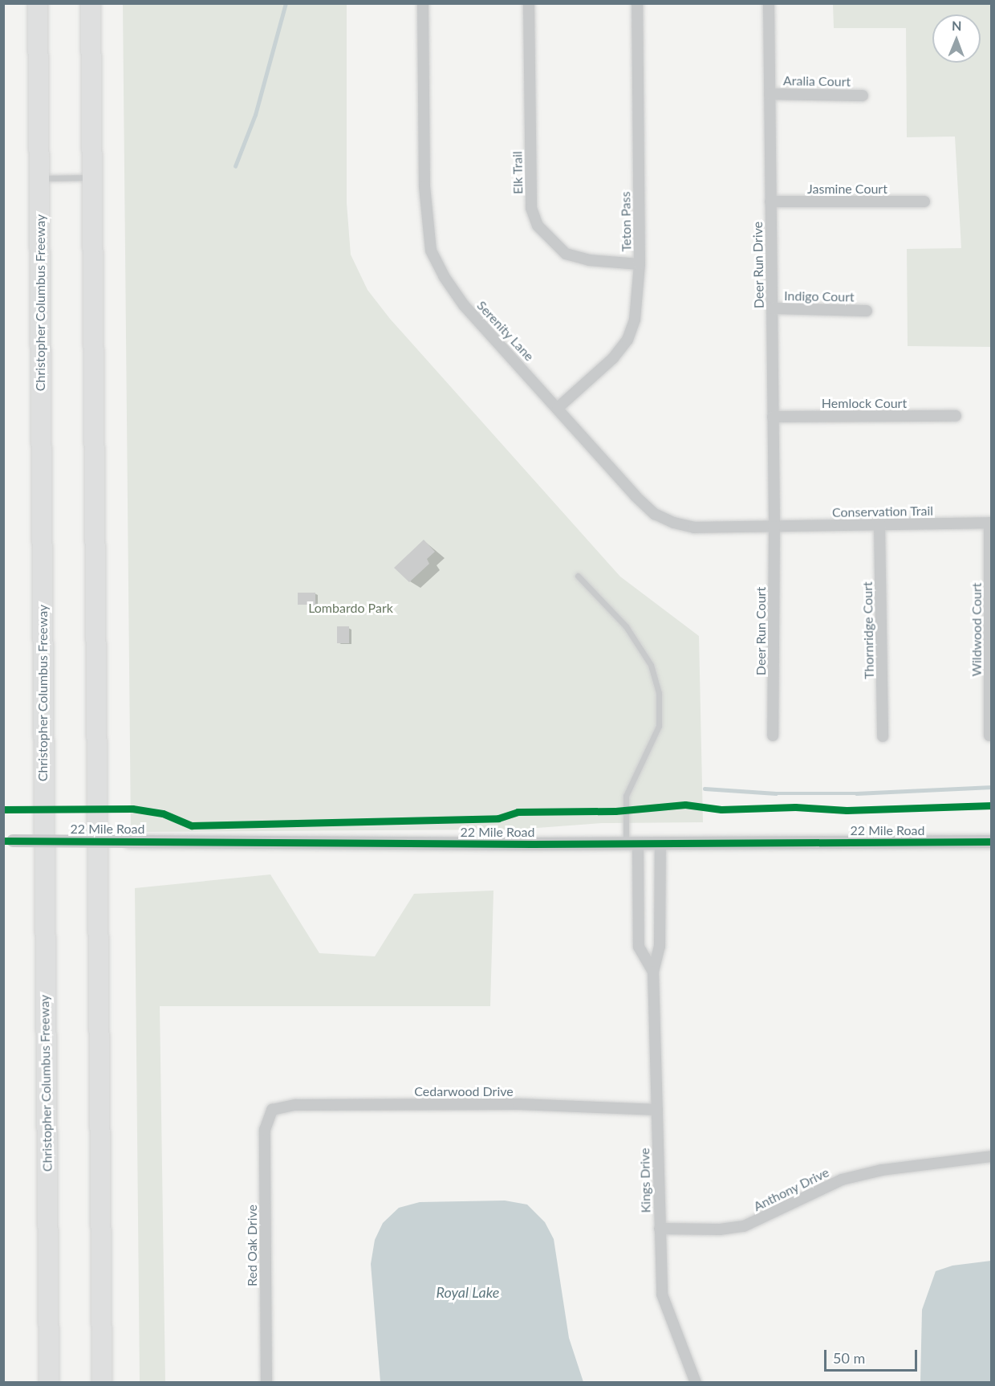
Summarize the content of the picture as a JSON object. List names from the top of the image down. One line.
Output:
{"streets":{"highway":["Christopher Columbus Freeway"],"street":["Aralia Court","Elk Trail","Jasmine Court","Teton Pass","Deer Run Drive","Indigo Court","Serenity Lane","Hemlock Court","Conservation Trail","Wildwood Court","Thornridge Court","Deer Run Court","22 Mile Road","Cedarwood Drive","Kings Drive","Anthony Drive","Red Oak Drive"]},"crossings":[["Aralia Court","Deer Run Drive"],["Elk Trail","Teton Pass"],["Jasmine Court","Deer Run Drive"],["Teton Pass","Serenity Lane"],["Deer Run Drive","Indigo Court"],["Deer Run Drive","Serenity Lane"],["Deer Run Drive","Hemlock Court"],["Deer Run Drive","Conservation Trail"],["Deer Run Drive","Deer Run Court"],["Serenity Lane","Conservation Trail"],["Serenity Lane","Deer Run Court"],["Conservation Trail","Wildwood Court"],["Conservation Trail","Thornridge Court"],["Conservation Trail","Deer Run Court"],["22 Mile Road","Kings Drive"],["Cedarwood Drive","Kings Drive"],["Cedarwood Drive","Red Oak Drive"],["Kings Drive","Anthony Drive"]],"water":["Royal Lake"],"parks":["Lombardo Park"],"scale_bar":"50 m","north":"top"}
